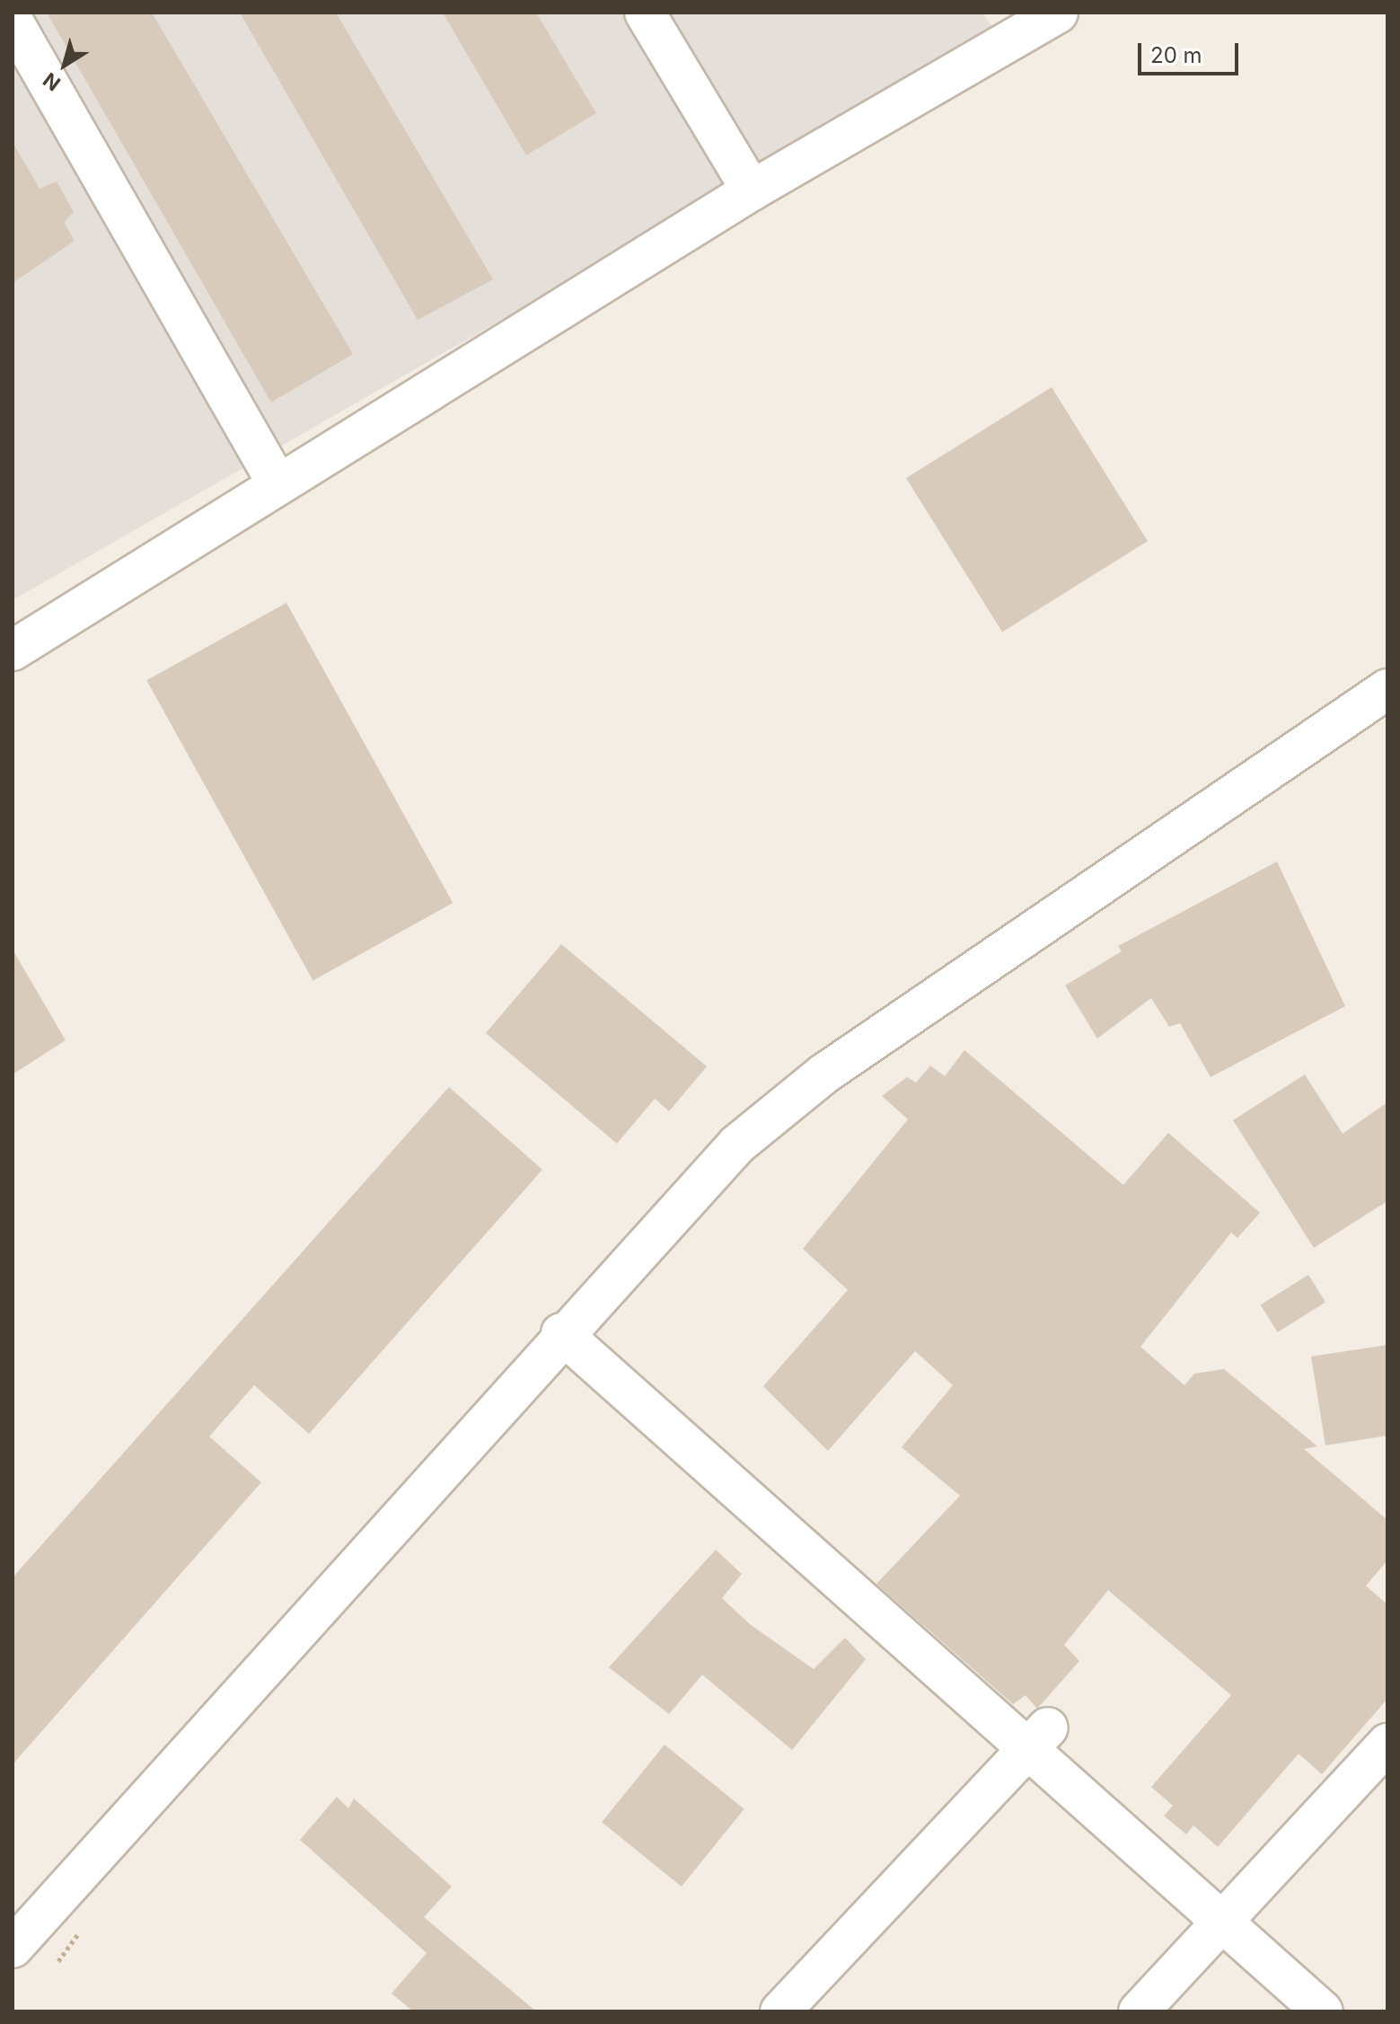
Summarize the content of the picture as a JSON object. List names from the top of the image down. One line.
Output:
{"scale_bar":"20 m","north":"bottom left"}
